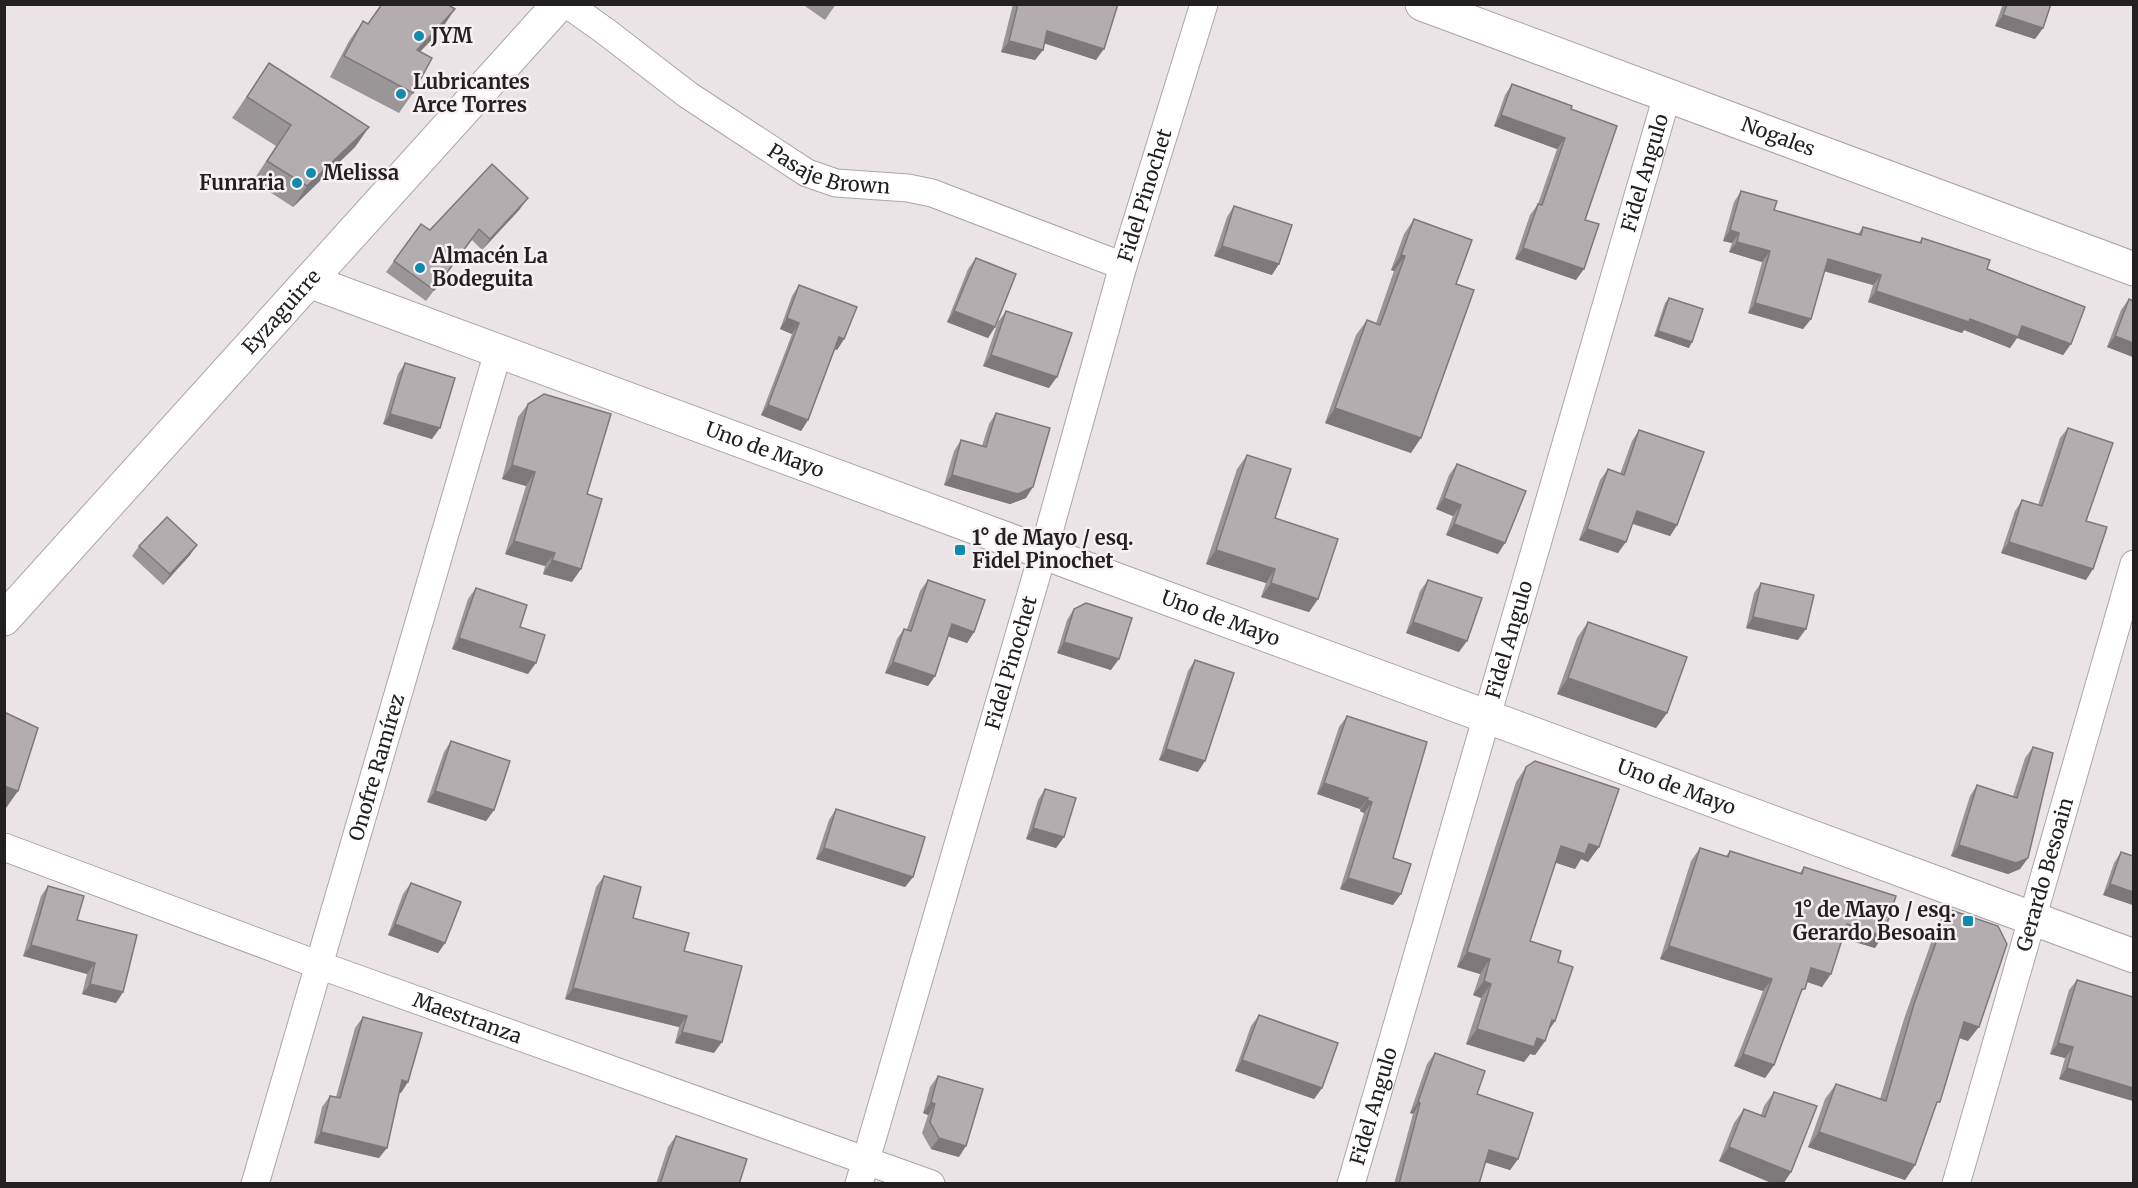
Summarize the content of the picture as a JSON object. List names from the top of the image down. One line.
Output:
{"streets":{"street":["Nogales","Pasaje Brown","Fidel Angulo","Fidel Pinochet","Eyzaguirre","Uno de Mayo","Onofre Ramírez","Gerardo Besoain","Maestranza"]},"crossings":[["Nogales","Fidel Angulo"],["Pasaje Brown","Fidel Pinochet"],["Fidel Angulo","Uno de Mayo"],["Fidel Pinochet","Uno de Mayo"],["Fidel Pinochet","Maestranza"],["Eyzaguirre","Uno de Mayo"],["Uno de Mayo","Onofre Ramírez"],["Uno de Mayo","Gerardo Besoain"],["Onofre Ramírez","Maestranza"]],"places":{"other":["JYM","Lubricantes Arce Torres","Melissa","Funraria","Almacén La Bodeguita"],"transit":["1° de Mayo / esq. Fidel Pinochet","1° de Mayo / esq. Gerardo Besoain"]}}
